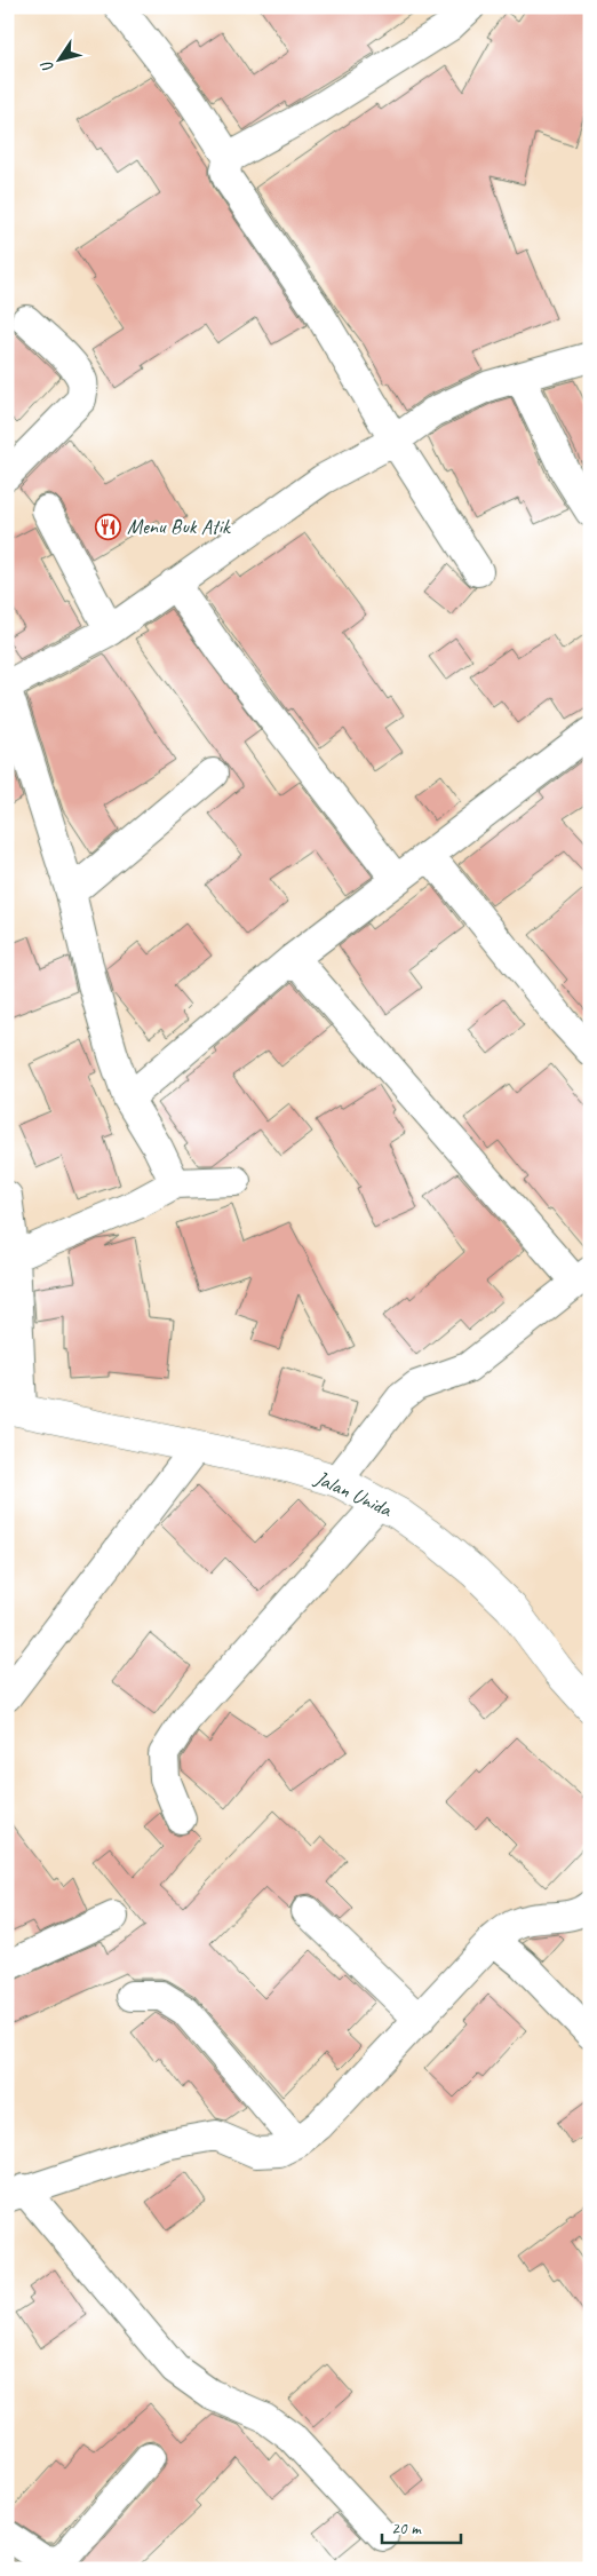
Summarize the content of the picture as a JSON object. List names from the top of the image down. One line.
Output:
{"streets":{"street":["Jalan Unida"]},"places":{"restaurant":["Menu Buk Atik"]},"scale_bar":"20 m","north":"bottom left"}
